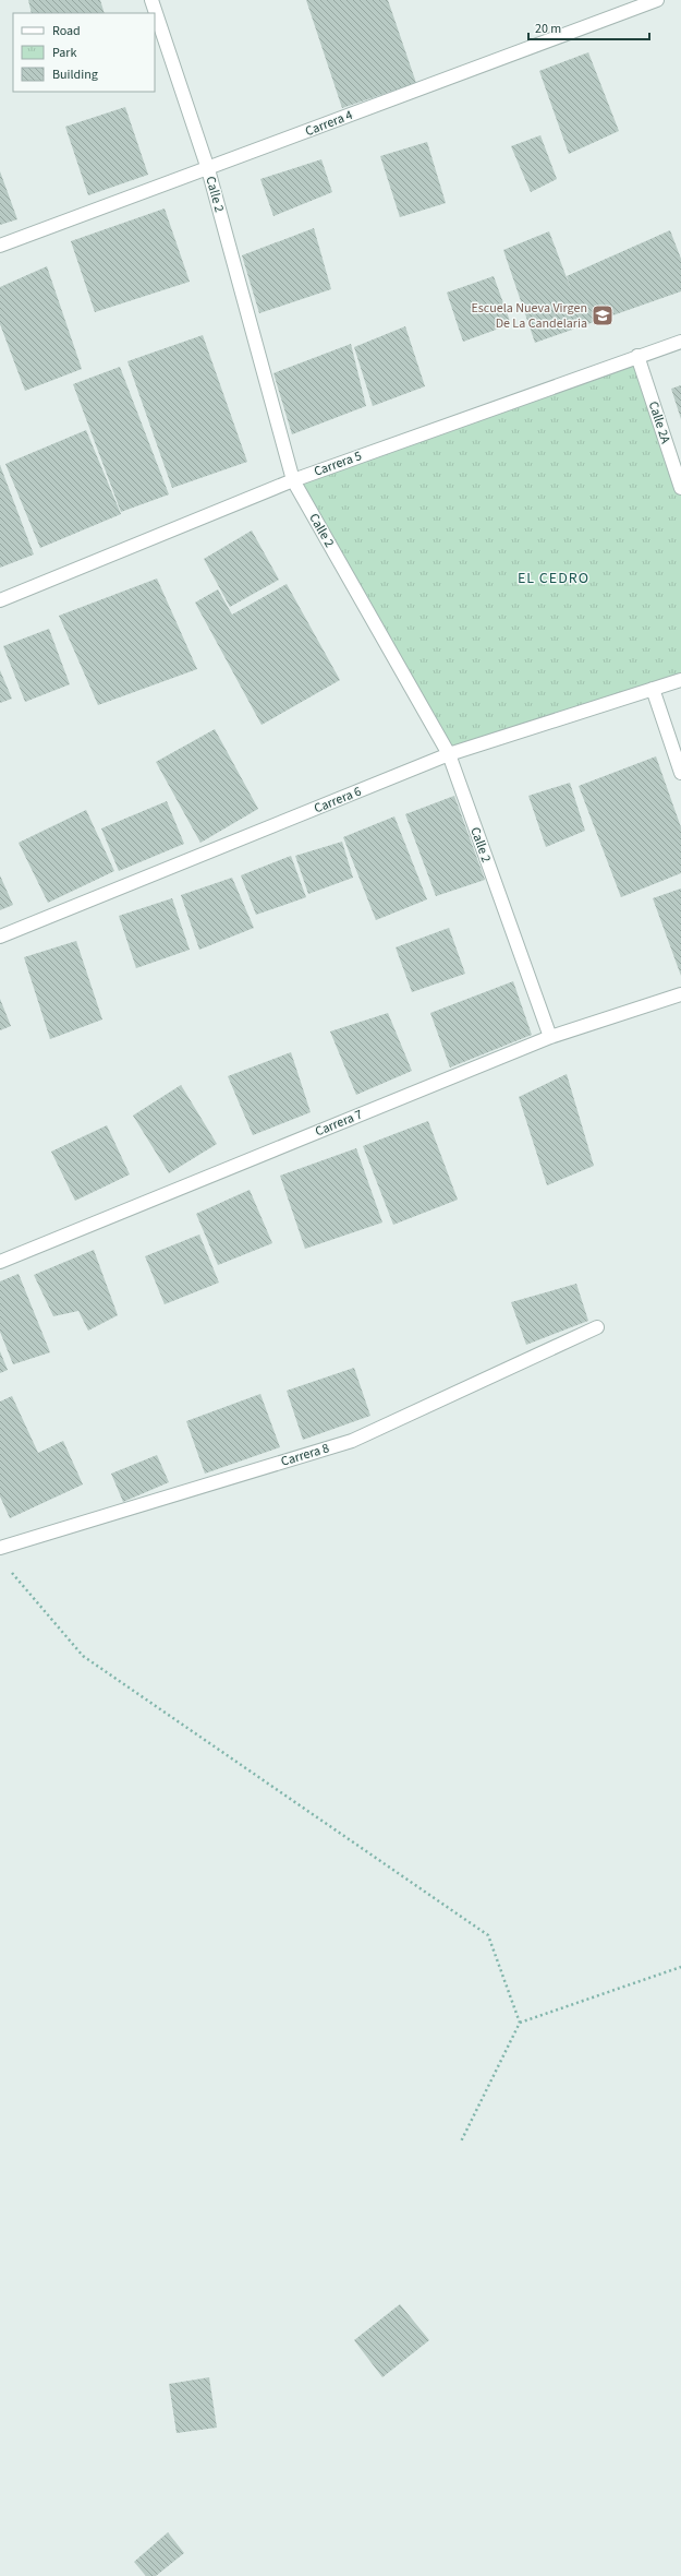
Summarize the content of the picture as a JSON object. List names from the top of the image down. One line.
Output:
{"streets":{"street":["Carrera 4","Calle 2","Calle 2A","Carrera 5","Carrera 6","Carrera 7","Carrera 8"]},"crossings":[["Carrera 4","Calle 2"],["Calle 2","Carrera 5"],["Calle 2","Carrera 6"],["Calle 2","Carrera 7"],["Calle 2A","Carrera 5"]],"districts":["EL CEDRO"],"places":{"school or university":["Escuela Nueva Virgen De La Candelaria"]},"legend":["Road","Park","Building"],"scale_bar":"20 m"}
